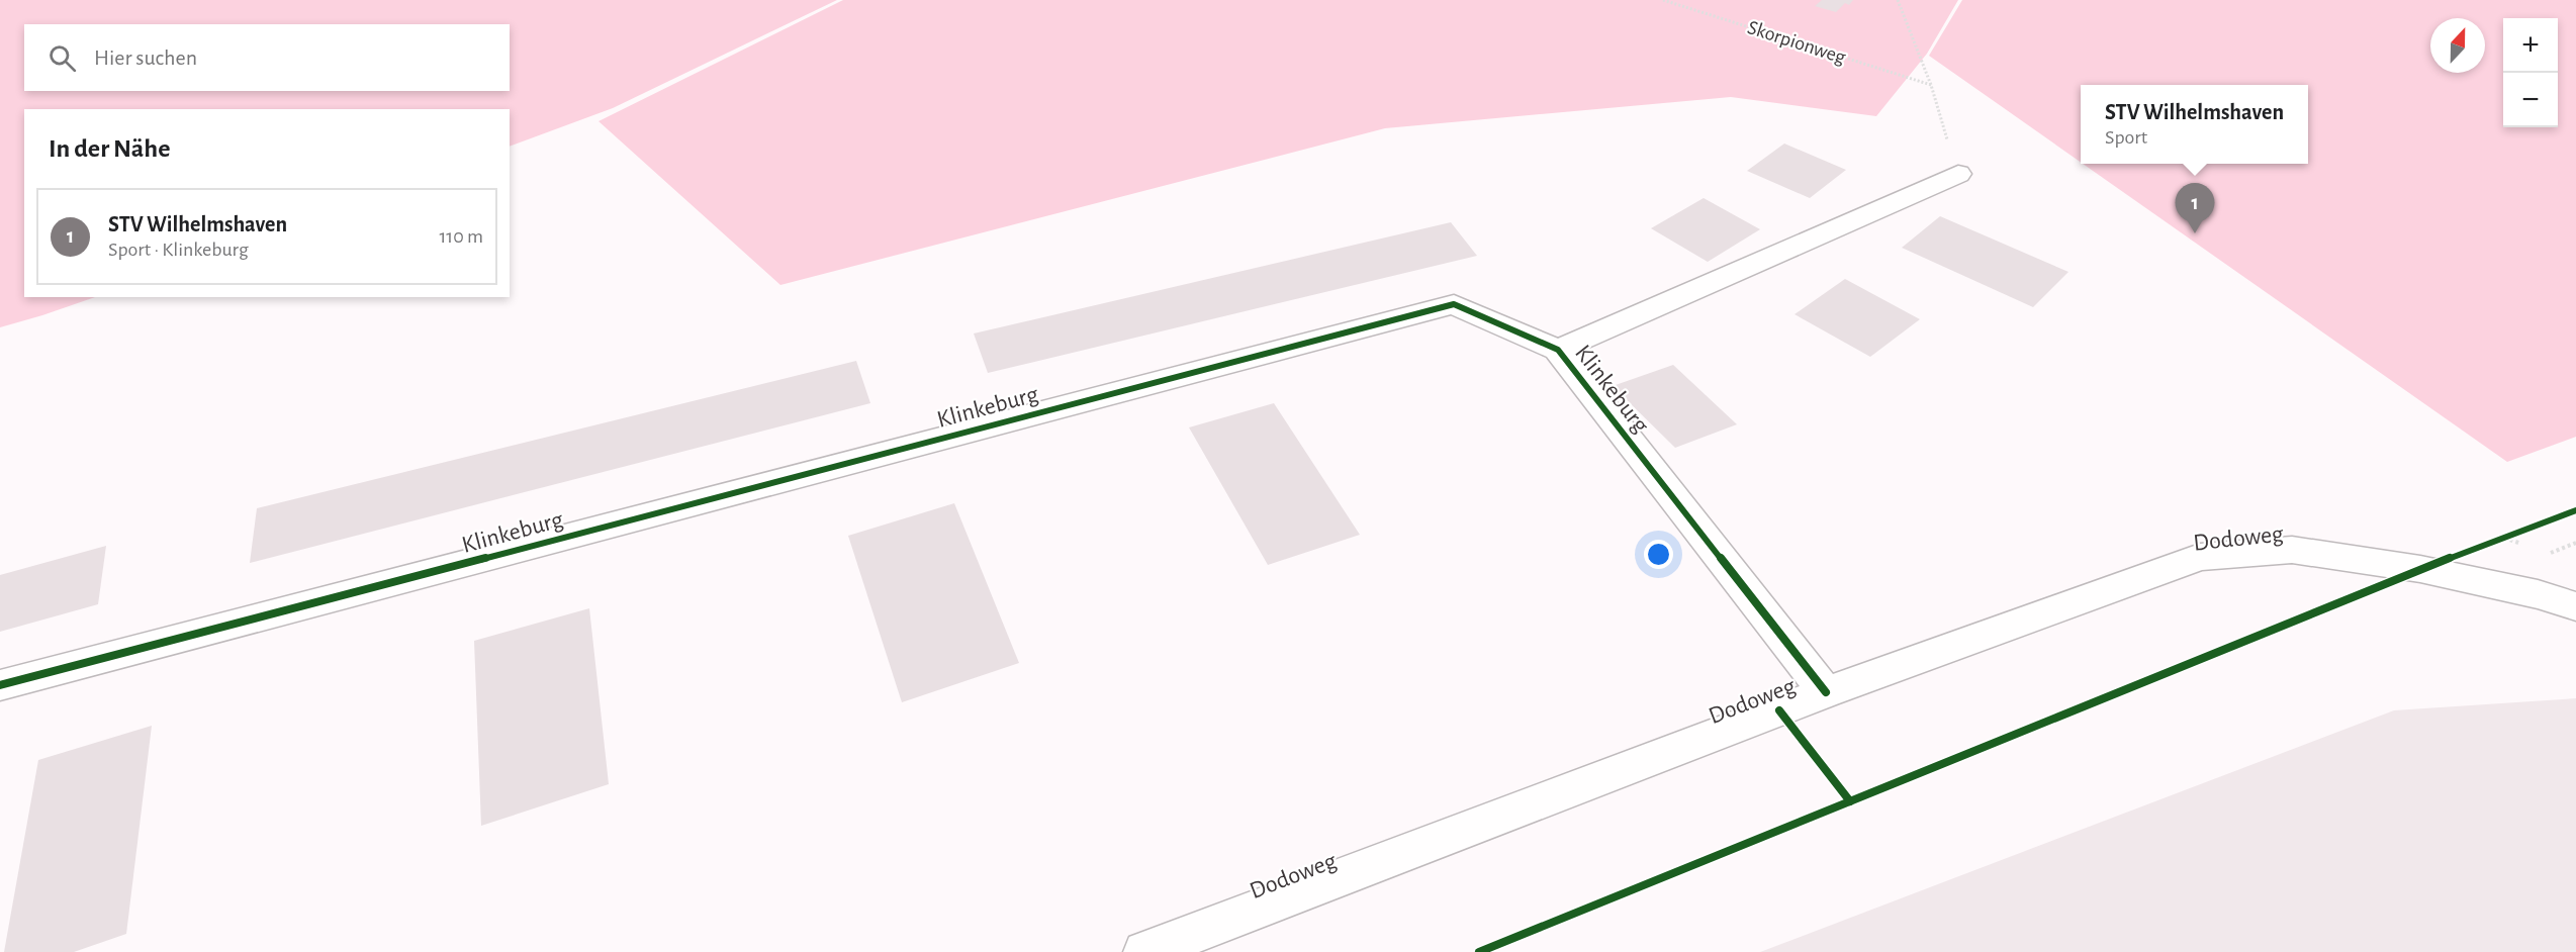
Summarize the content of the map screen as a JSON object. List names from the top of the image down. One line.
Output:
{"streets":{"street":["Klinkeburg","Dodoweg"],"path":["Skorpionweg"]},"crossings":[["Klinkeburg","Dodoweg"]],"north":"top","page":{"map_buttons":["+","−"],"search":"Hier suchen","popup":["STV Wilhelmshaven","Sport"],"heading":"In der Nähe","pins":"1","list":[{"mark":"1","name":"STV Wilhelmshaven","note":"Sport · Klinkeburg","value":"110 m"}]}}
